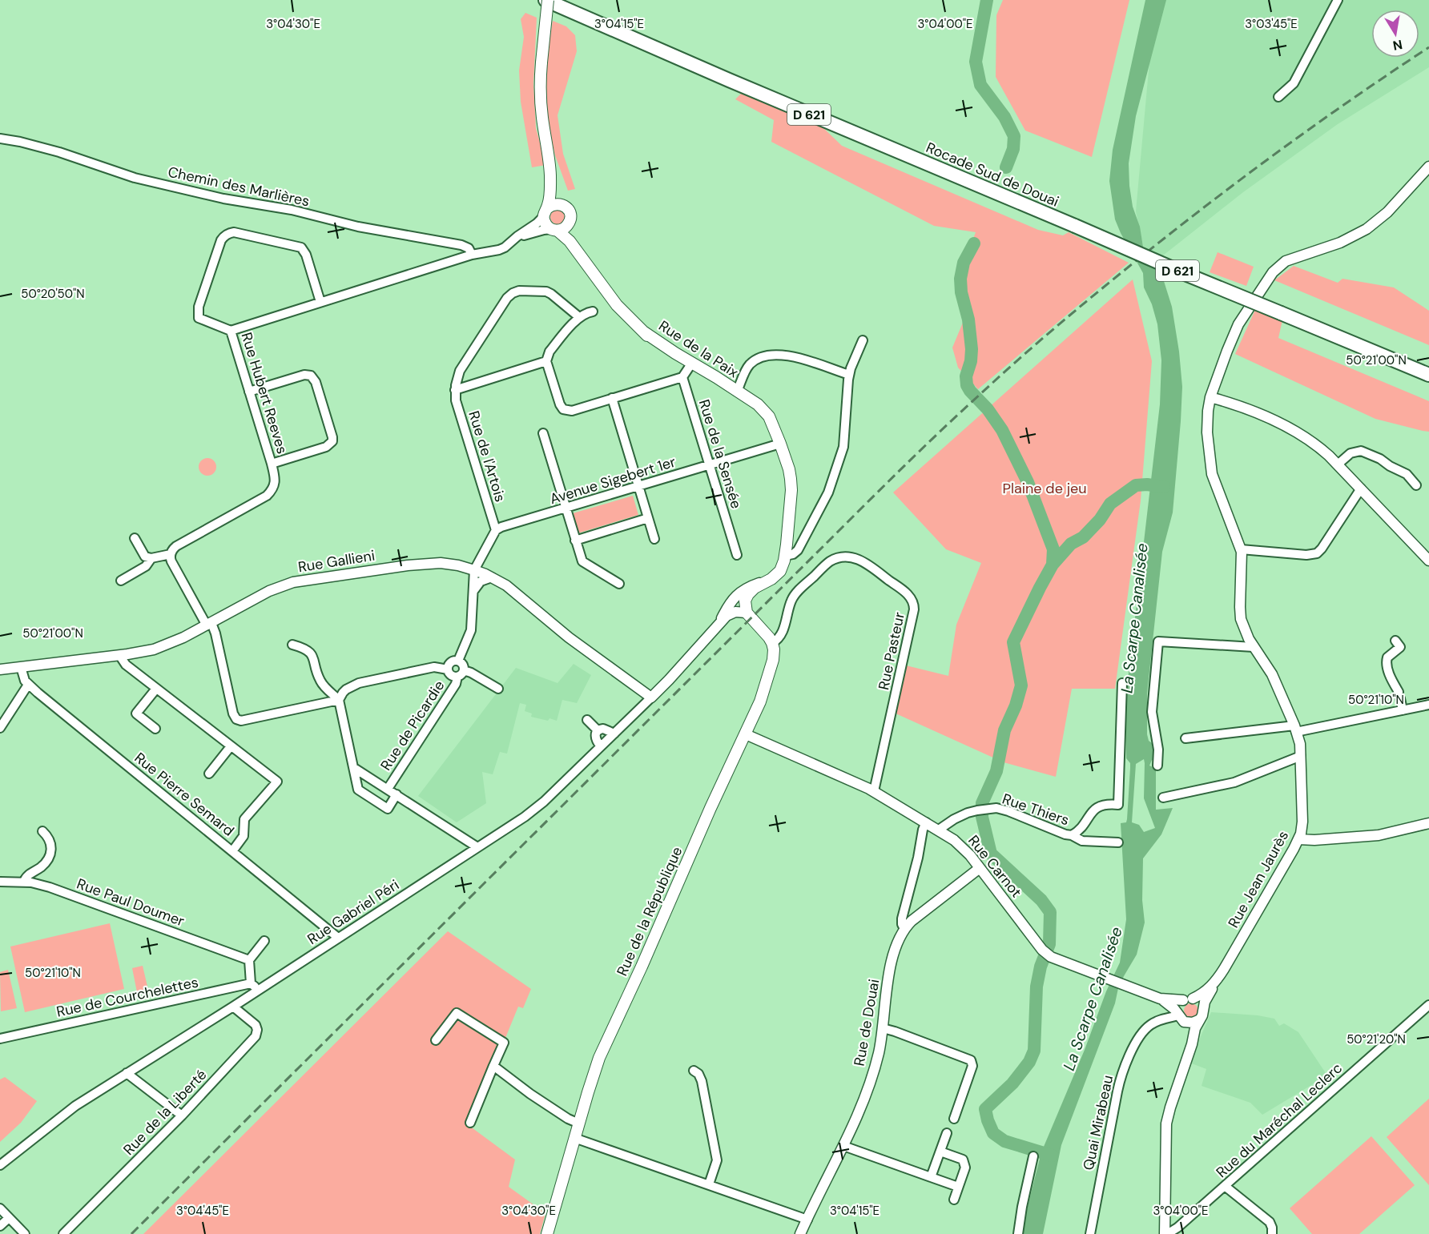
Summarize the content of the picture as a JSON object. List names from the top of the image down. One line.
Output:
{"streets":{"highway":["D 621","Rocade Sud de Douai"],"main road":["Rue de la Paix","Rue de la République"],"street":["Chemin des Marlières","Rue Hubert Reeves","Rue de la Sensée","Rue de l'Artois","Avenue Sigebert 1er","Rue Gallieni","Rue Pasteur","Rue de Picardie","Rue Pierre Semard","Rue Thiers","Rue Carnot","Rue Jean Jaurès","Rue Paul Doumer","Rue Gabriel Péri","Rue de Courchelettes","Rue de Douai","Rue de la Liberté","Rue du Maréchal Leclerc","Quai Mirabeau"]},"crossings":[["Chemin des Marlières","Rue Hubert Reeves"],["Rue de la Paix","Rue Hubert Reeves"],["Rue de la Paix","Rue de la Sensée"],["Rue de la Paix","Avenue Sigebert 1er"],["Rue de la Sensée","Avenue Sigebert 1er"],["Rue de l'Artois","Avenue Sigebert 1er"],["Rue Gallieni","Rue Pierre Semard"],["Rue Gallieni","Rue Gabriel Péri"],["Rue Pasteur","Rue Carnot"],["Rue Pasteur","Rue de la République"],["Rue Pierre Semard","Rue Gabriel Péri"],["Rue Thiers","Rue Carnot"],["Rue Carnot","Rue Jean Jaurès"],["Rue Carnot","Rue de la République"],["Rue Carnot","Rue de Douai"],["Rue Carnot","Quai Mirabeau"],["Rue Jean Jaurès","Quai Mirabeau"],["Rue Gabriel Péri","Rue de la Liberté"]],"water":["La Scarpe Canalisée"],"parks":["Plaine de jeu"],"north":"bottom","coordinates":["3°04'30\"E","3°04'15\"E","3°04'00\"E","3°03'45\"E","50°20'50\"N","50°21'00\"N","50°21'10\"N","50°21'20\"N","3°04'45\"E"]}
